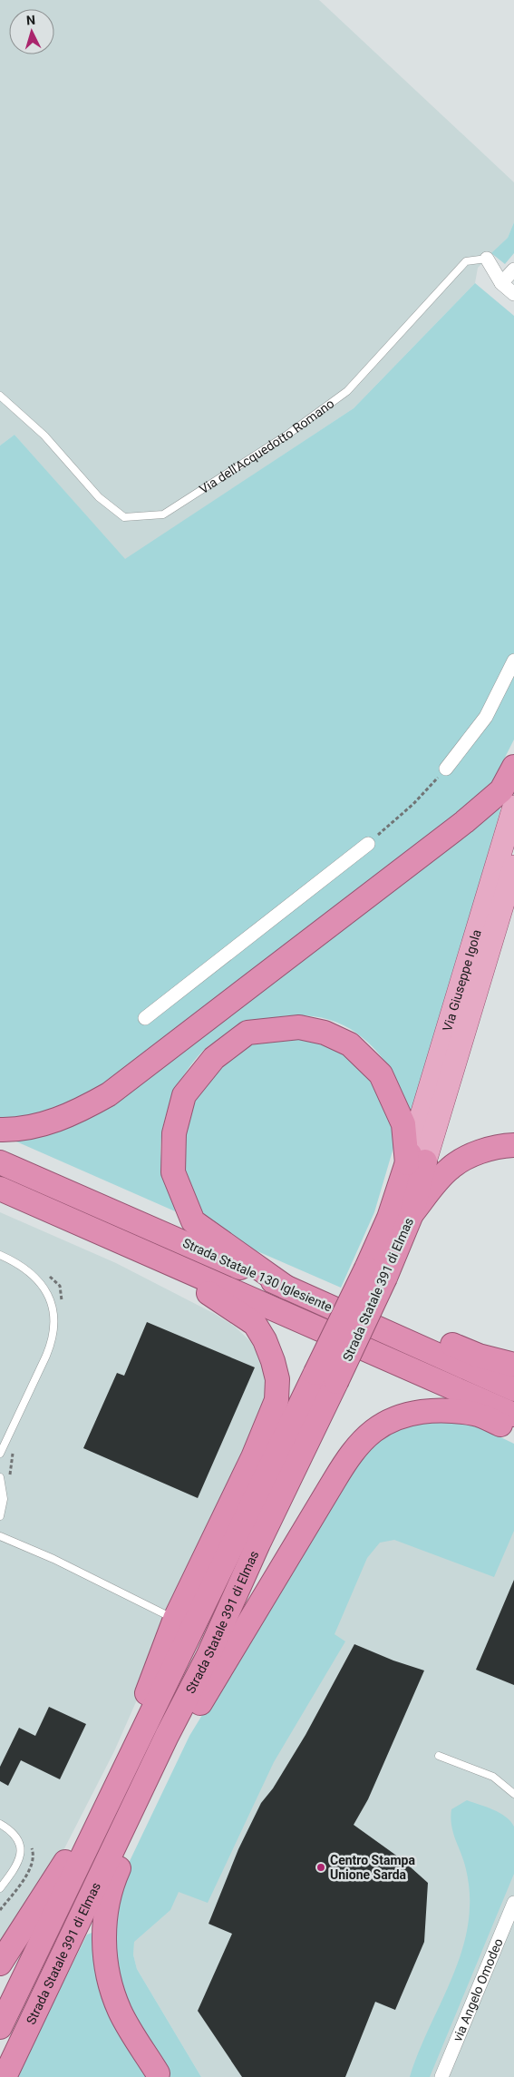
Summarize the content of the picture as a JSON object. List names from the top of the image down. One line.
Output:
{"streets":{"highway":["Strada Statale 130 Iglesiente","Strada Statale 391 di Elmas"],"main road":["Via Giuseppe Igola"],"street":["Via dell'Acquedotto Romano","via Angelo Omodeo"]},"crossings":[["Via Giuseppe Igola","Strada Statale 391 di Elmas"]],"places":["Centro Stampa Unione Sarda"],"north":"top"}
